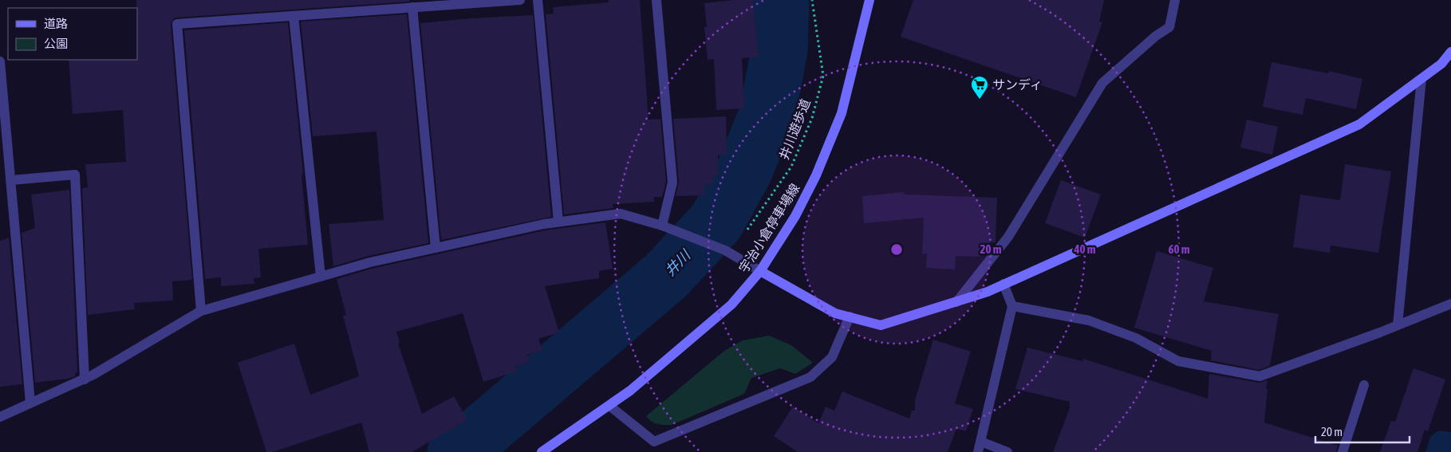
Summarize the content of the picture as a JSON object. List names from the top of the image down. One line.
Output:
{"streets":{"street":["宇治小倉停車場線"],"path":["井川遊歩道"]},"water":["井川"],"places":{"supermarket":["サンディ"]},"legend":["道路","公園"],"scale_bar":"20 m","rings":["20 m","40 m","60 m"]}
